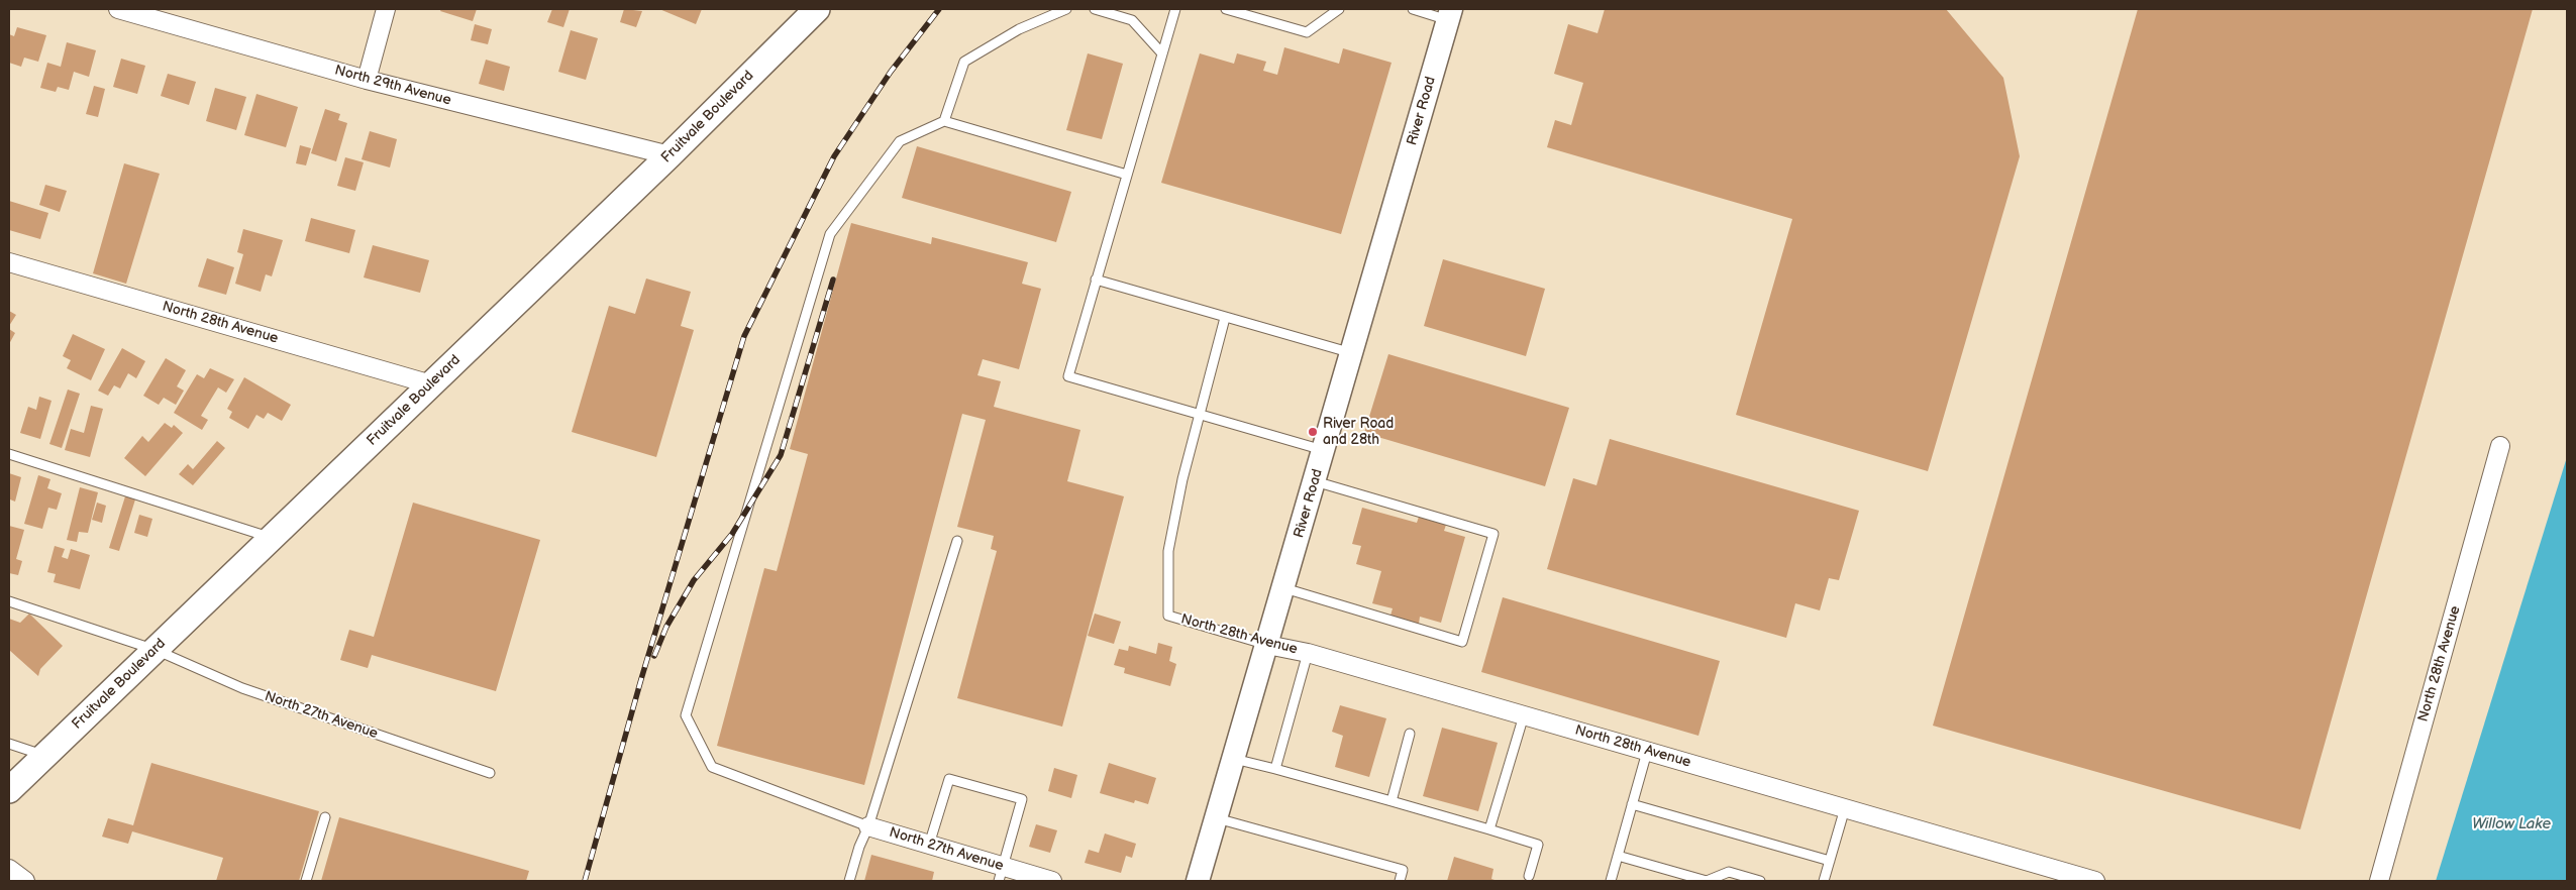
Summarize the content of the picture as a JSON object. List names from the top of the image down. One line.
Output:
{"streets":{"main road":["Fruitvale Boulevard"],"street":["North 29th Avenue","River Road","North 28th Avenue","North 27th Avenue"]},"crossings":[["North 29th Avenue","Fruitvale Boulevard"],["River Road","North 28th Avenue"],["Fruitvale Boulevard","North 28th Avenue"],["Fruitvale Boulevard","North 27th Avenue"]],"water":["Willow Lake"],"places":["River Road and 28th"]}
